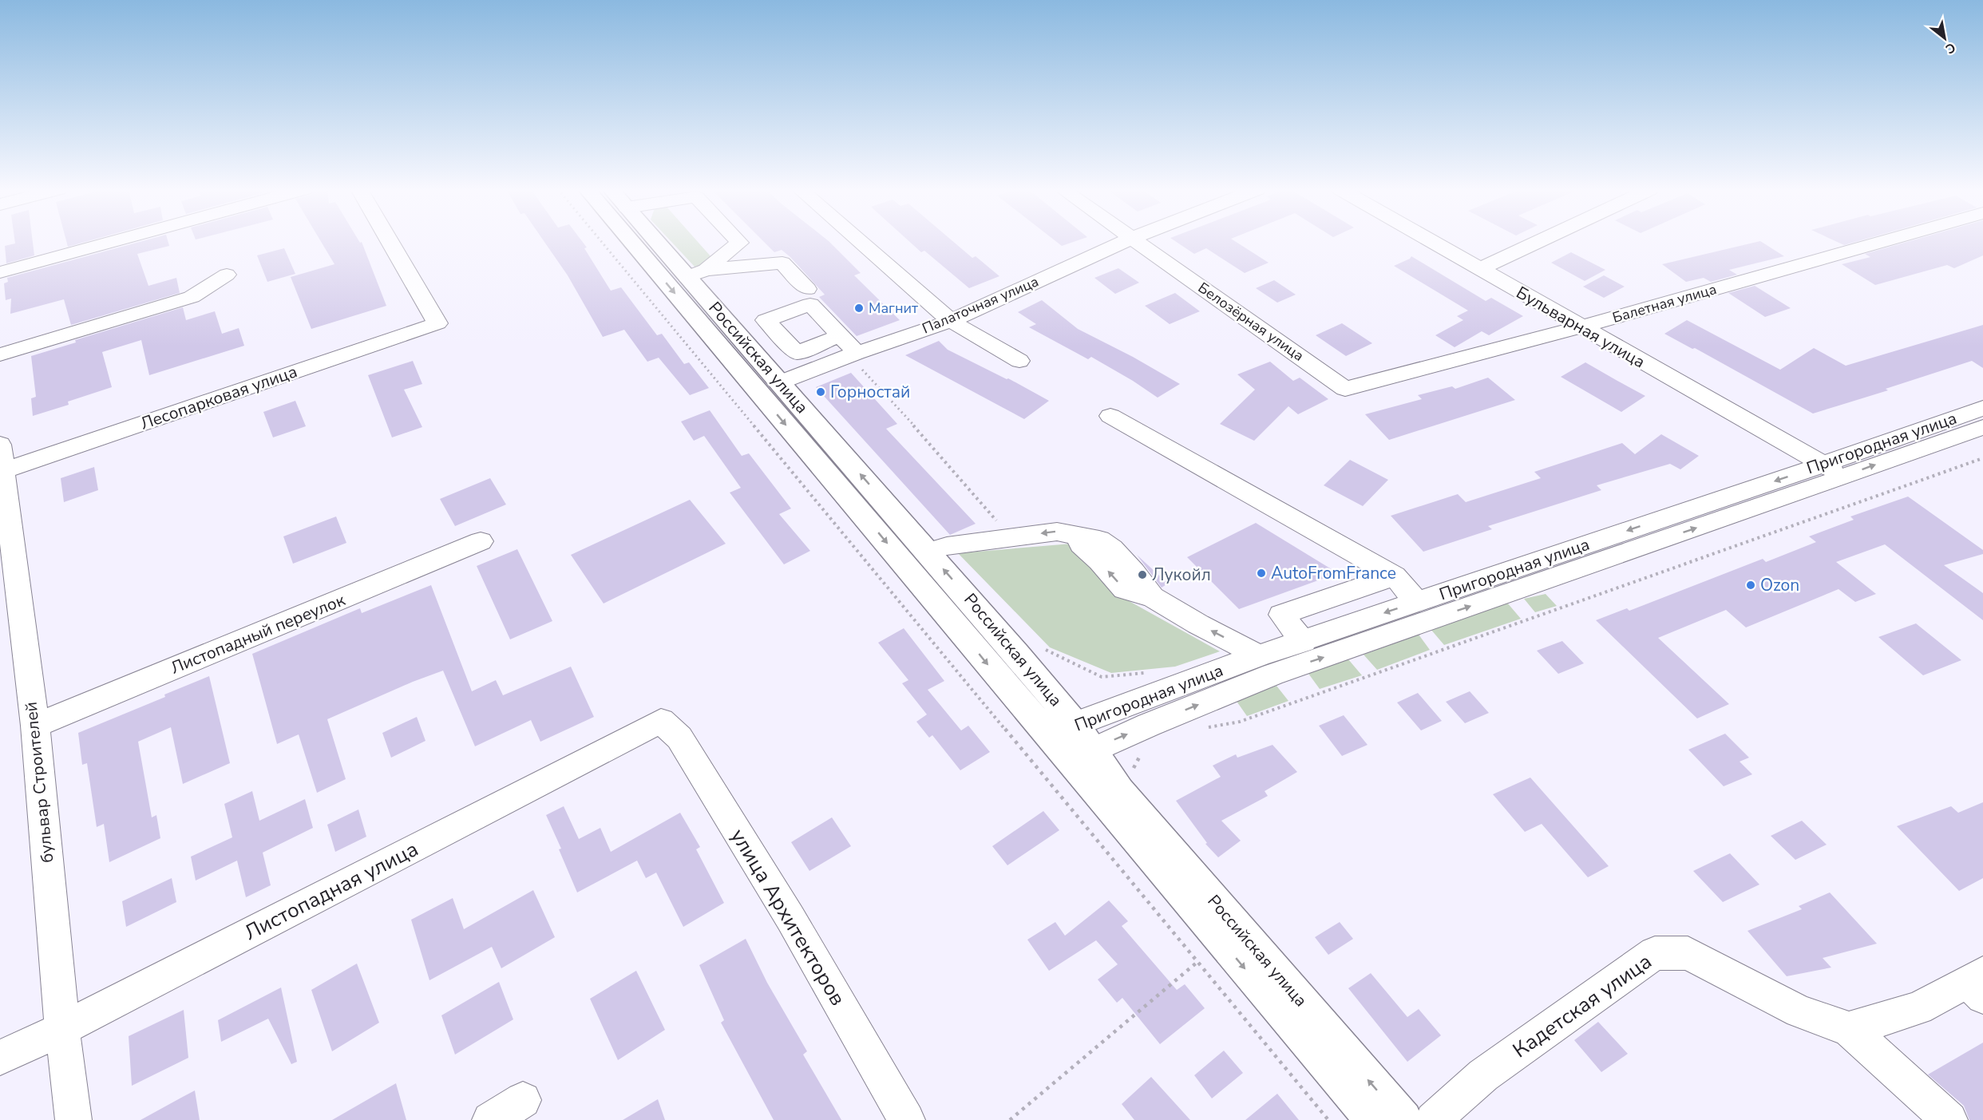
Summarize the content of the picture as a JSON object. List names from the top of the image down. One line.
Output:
{"streets":{"main road":["Российская улица"],"street":["Балетная улица","Палаточная улица","Белозёрная улица","Бульварная улица","Лесопарковая улица","Пригородная улица","Листопадный переулок","бульвар Строителей","Листопадная улица","улица Архитекторов","Кадетская улица"]},"crossings":[["Балетная улица","Белозёрная улица"],["Балетная улица","Бульварная улица"],["Палаточная улица","Российская улица"],["Бульварная улица","Пригородная улица"],["Российская улица","Пригородная улица"],["Лесопарковая улица","бульвар Строителей"],["Листопадный переулок","бульвар Строителей"],["бульвар Строителей","Листопадная улица"],["Листопадная улица","улица Архитекторов"]],"places":["Магнит","Горностай","AutoFromFrance","Лукойл","Ozon"],"north":"bottom right"}
